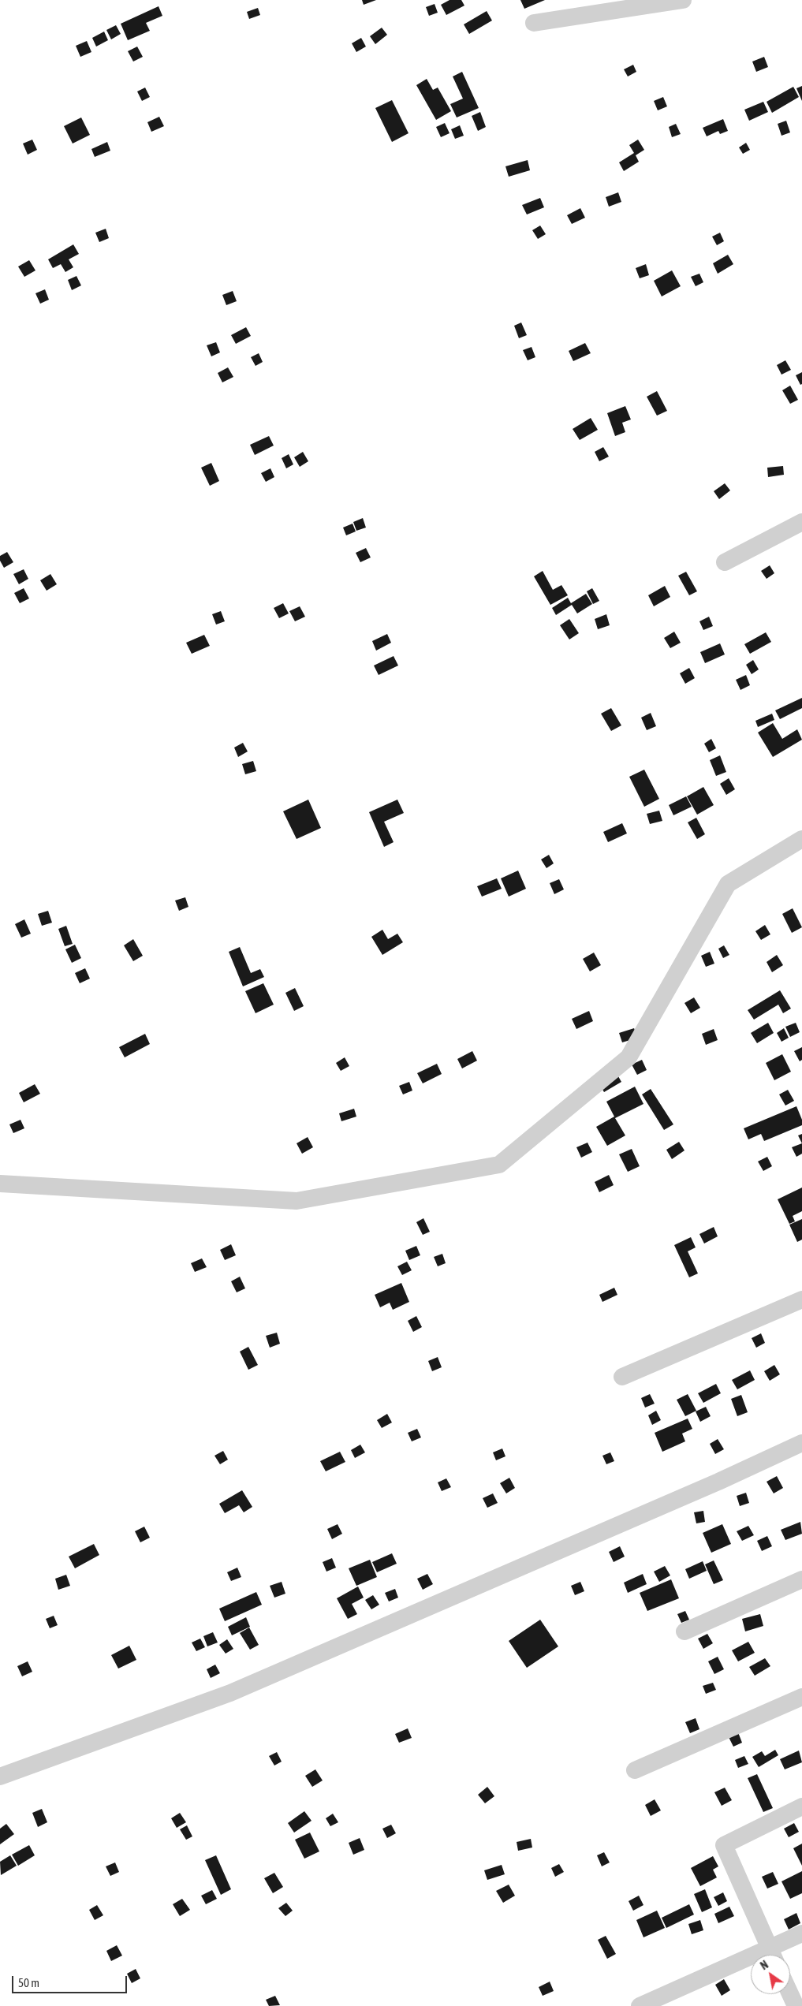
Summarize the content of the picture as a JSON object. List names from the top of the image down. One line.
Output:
{"scale_bar":"50 m","north":"top left"}
